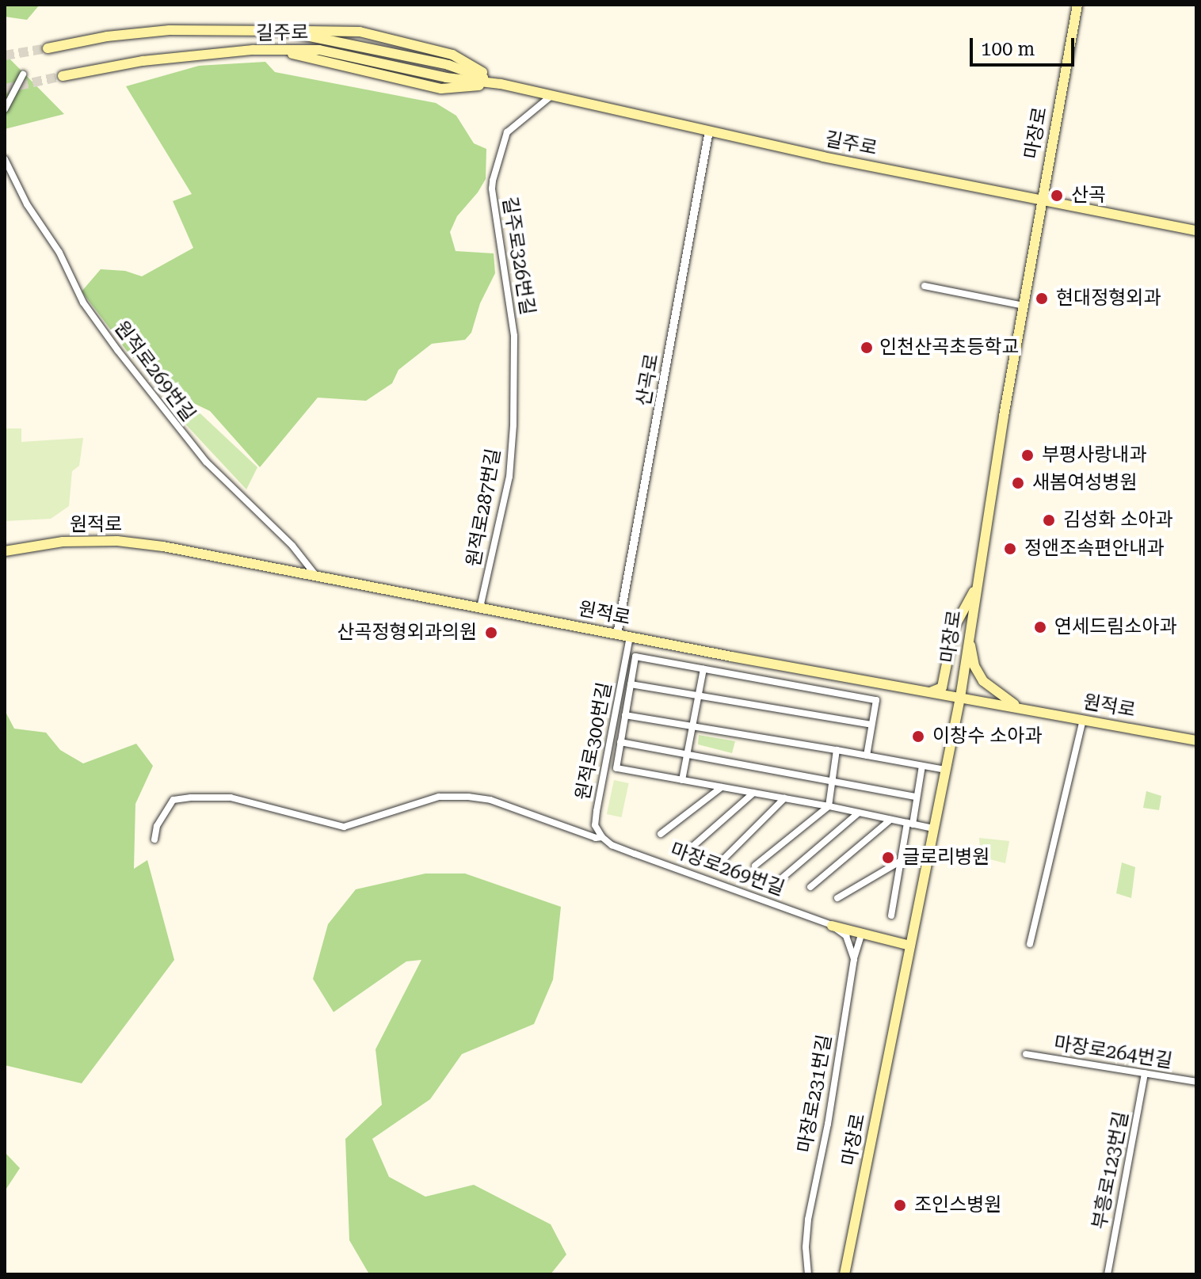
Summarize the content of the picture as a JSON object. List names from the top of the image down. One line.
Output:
{"streets":{"main road":["길주로","마장로","원적로"],"street":["길주로326번길","원적로269번길","산곡로","원적로287번길","원적로300번길","마장로269번길","마장로264번길","마장로231번길","부흥로123번길"]},"crossings":[["길주로","마장로"],["길주로","길주로326번길"],["길주로","산곡로"],["마장로","원적로"],["길주로326번길","원적로287번길"],["원적로269번길","원적로"],["산곡로","원적로"],["원적로287번길","원적로"],["원적로","원적로300번길"],["원적로300번길","마장로269번길"],["마장로264번길","부흥로123번길"]],"places":["산곡","현대정형외과","인천산곡초등학교","부평사랑내과","새봄여성병원","김성화 소아과","정앤조속편안내과","연세드림소아과","산곡정형외과의원","이창수 소아과","글로리병원","조인스병원"],"scale_bar":"100 m"}
